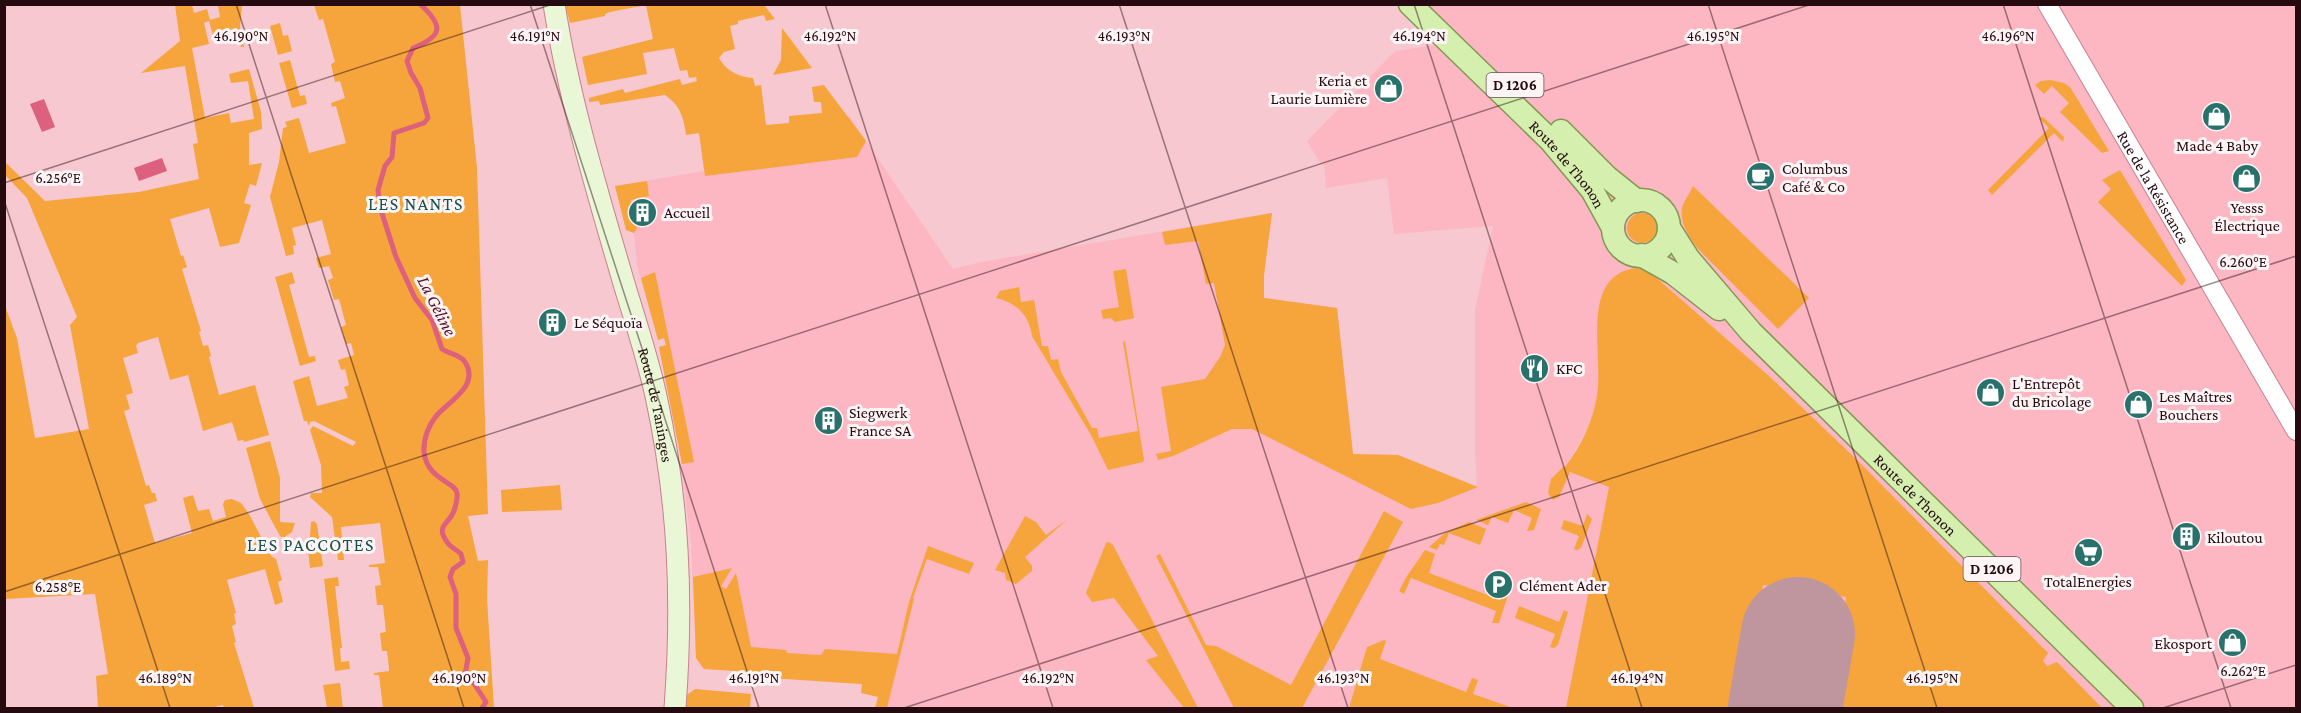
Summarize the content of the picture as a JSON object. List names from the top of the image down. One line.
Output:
{"streets":{"main road":["D 1206","Route de Thonon","Route de Taninges"],"street":["Rue de la Résistance"]},"districts":["LES NANTS","LES PACCOTES"],"water":["La Géline"],"places":{"shop":["Keria et Laurie Lumière","Made 4 Baby","Yesss Électrique","L'Entrepôt du Bricolage","Les Maîtres Bouchers","Ekosport"],"cafe":["Columbus Café & Co"],"building":["Accueil","Le Séquoïa","Siegwerk France SA","Kiloutou"],"restaurant":["KFC"],"supermarket":["TotalEnergies"],"parking":["Clément Ader"]},"coordinates":["46.190°N","46.191°N","46.192°N","46.193°N","46.194°N","46.195°N","46.196°N","6.256°E","6.260°E","6.258°E","6.262°E","46.189°N"]}
